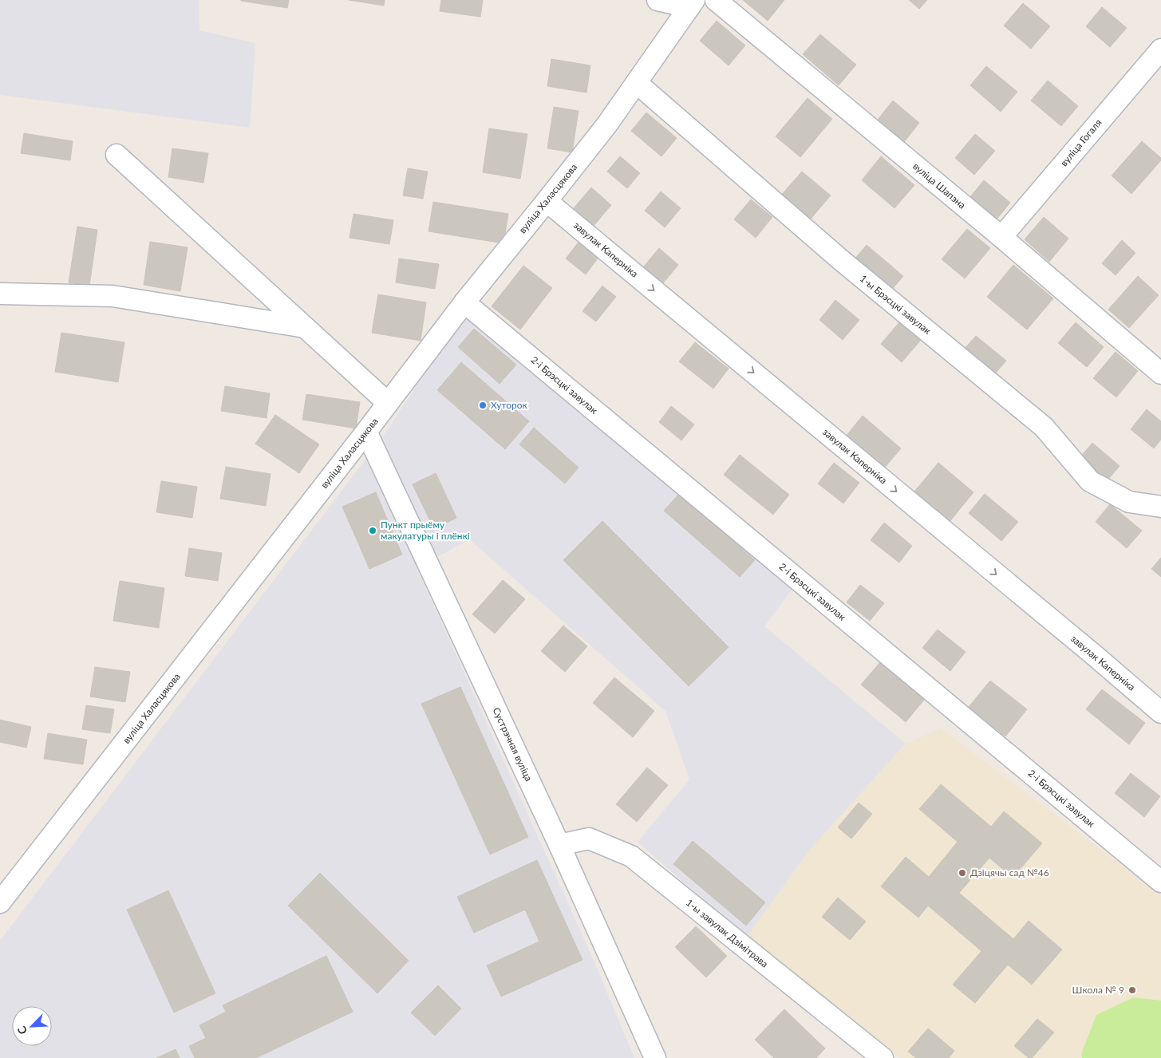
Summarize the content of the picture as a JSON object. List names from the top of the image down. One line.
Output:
{"streets":{"street":["вуліца Гогаля","вуліца Шапэна","вуліца Халасцякова","завулак Каперніка","1-ы Брэсцкі завулак","2-і Брэсцкі завулак","Сустрэчная вуліца","1-ы завулак Дзімітрава"]},"crossings":[["вуліца Гогаля","вуліца Шапэна"],["вуліца Халасцякова","завулак Каперніка"],["вуліца Халасцякова","1-ы Брэсцкі завулак"],["вуліца Халасцякова","2-і Брэсцкі завулак"],["вуліца Халасцякова","Сустрэчная вуліца"],["Сустрэчная вуліца","1-ы завулак Дзімітрава"]],"one_way":["завулак Каперніка"],"places":["Хуторок","Пункт прыёму макулатуры і плёнкі","Дзіцячы сад №46","Школа № 9"],"north":"bottom left"}
